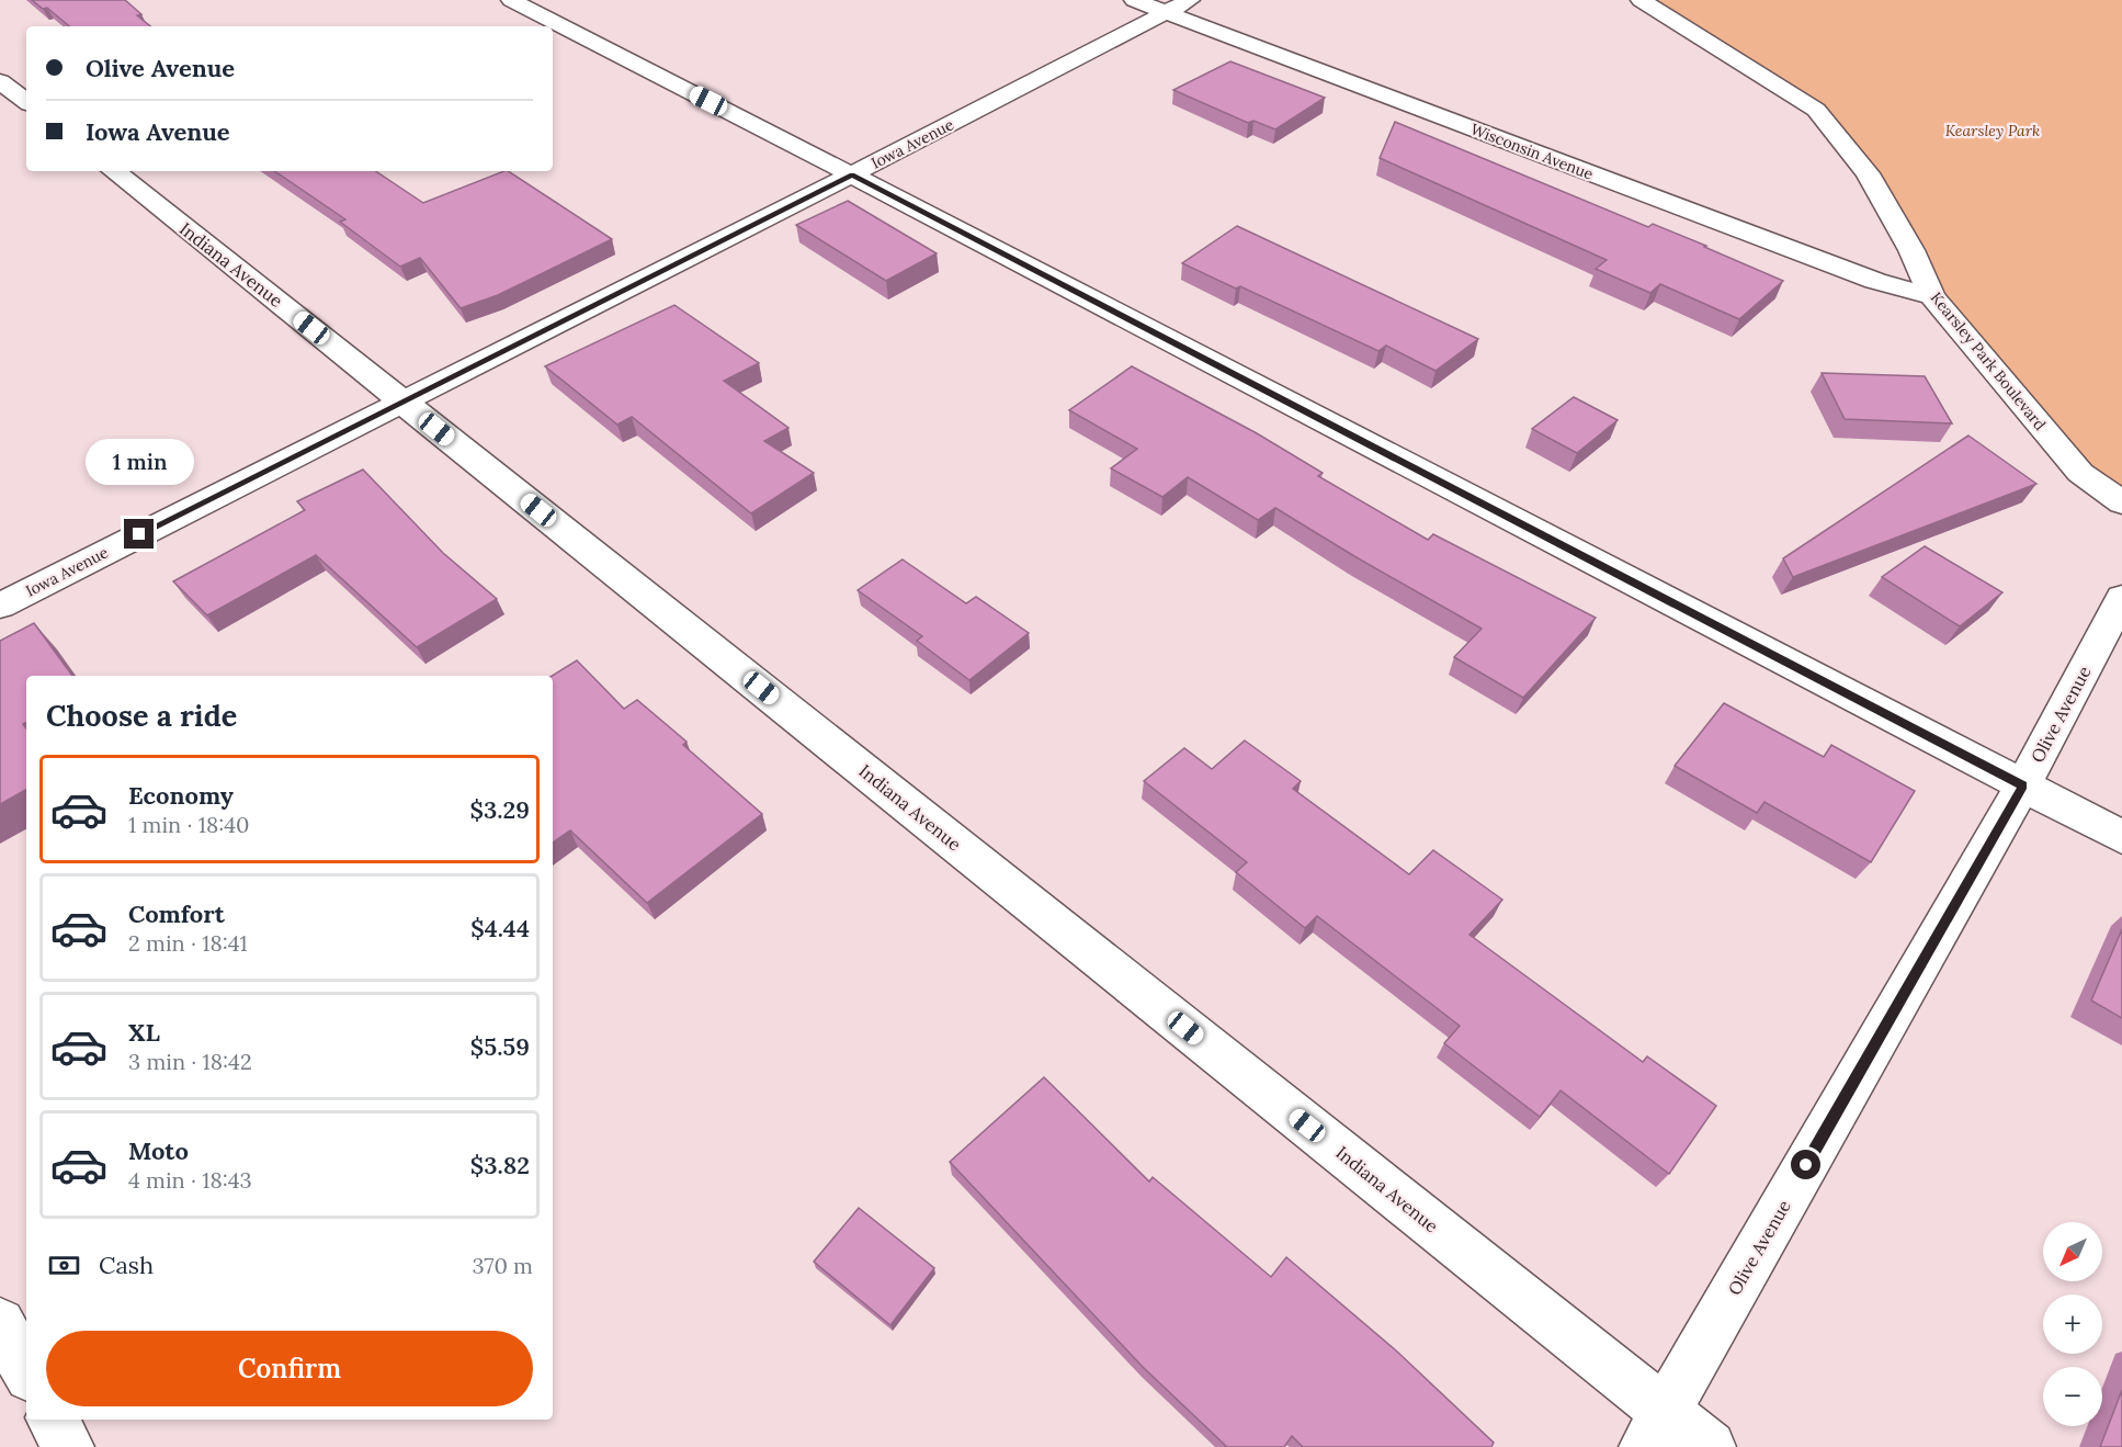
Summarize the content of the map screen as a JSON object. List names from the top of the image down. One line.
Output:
{"streets":{"street":["Iowa Avenue","Wisconsin Avenue","Indiana Avenue","Kearsley Park Boulevard","Olive Avenue"]},"crossings":[["Iowa Avenue","Wisconsin Avenue"],["Iowa Avenue","Indiana Avenue"],["Wisconsin Avenue","Kearsley Park Boulevard"],["Indiana Avenue","Olive Avenue"]],"parks":["Kearsley Park"],"north":"bottom left","page":{"banner":["Olive Avenue","Iowa Avenue"],"bubble":"1 min","heading":"Choose a ride","list":[{"name":"Economy","note":"1 min · 18:40","value":"$3.29"},{"name":"Comfort","note":"2 min · 18:41","value":"$4.44"},{"name":"XL","note":"3 min · 18:42","value":"$5.59"},{"name":"Moto","note":"4 min · 18:43","value":"$3.82"}],"map_buttons":["+","−"],"pay":["Cash","370 m"],"buttons":"Confirm"}}
